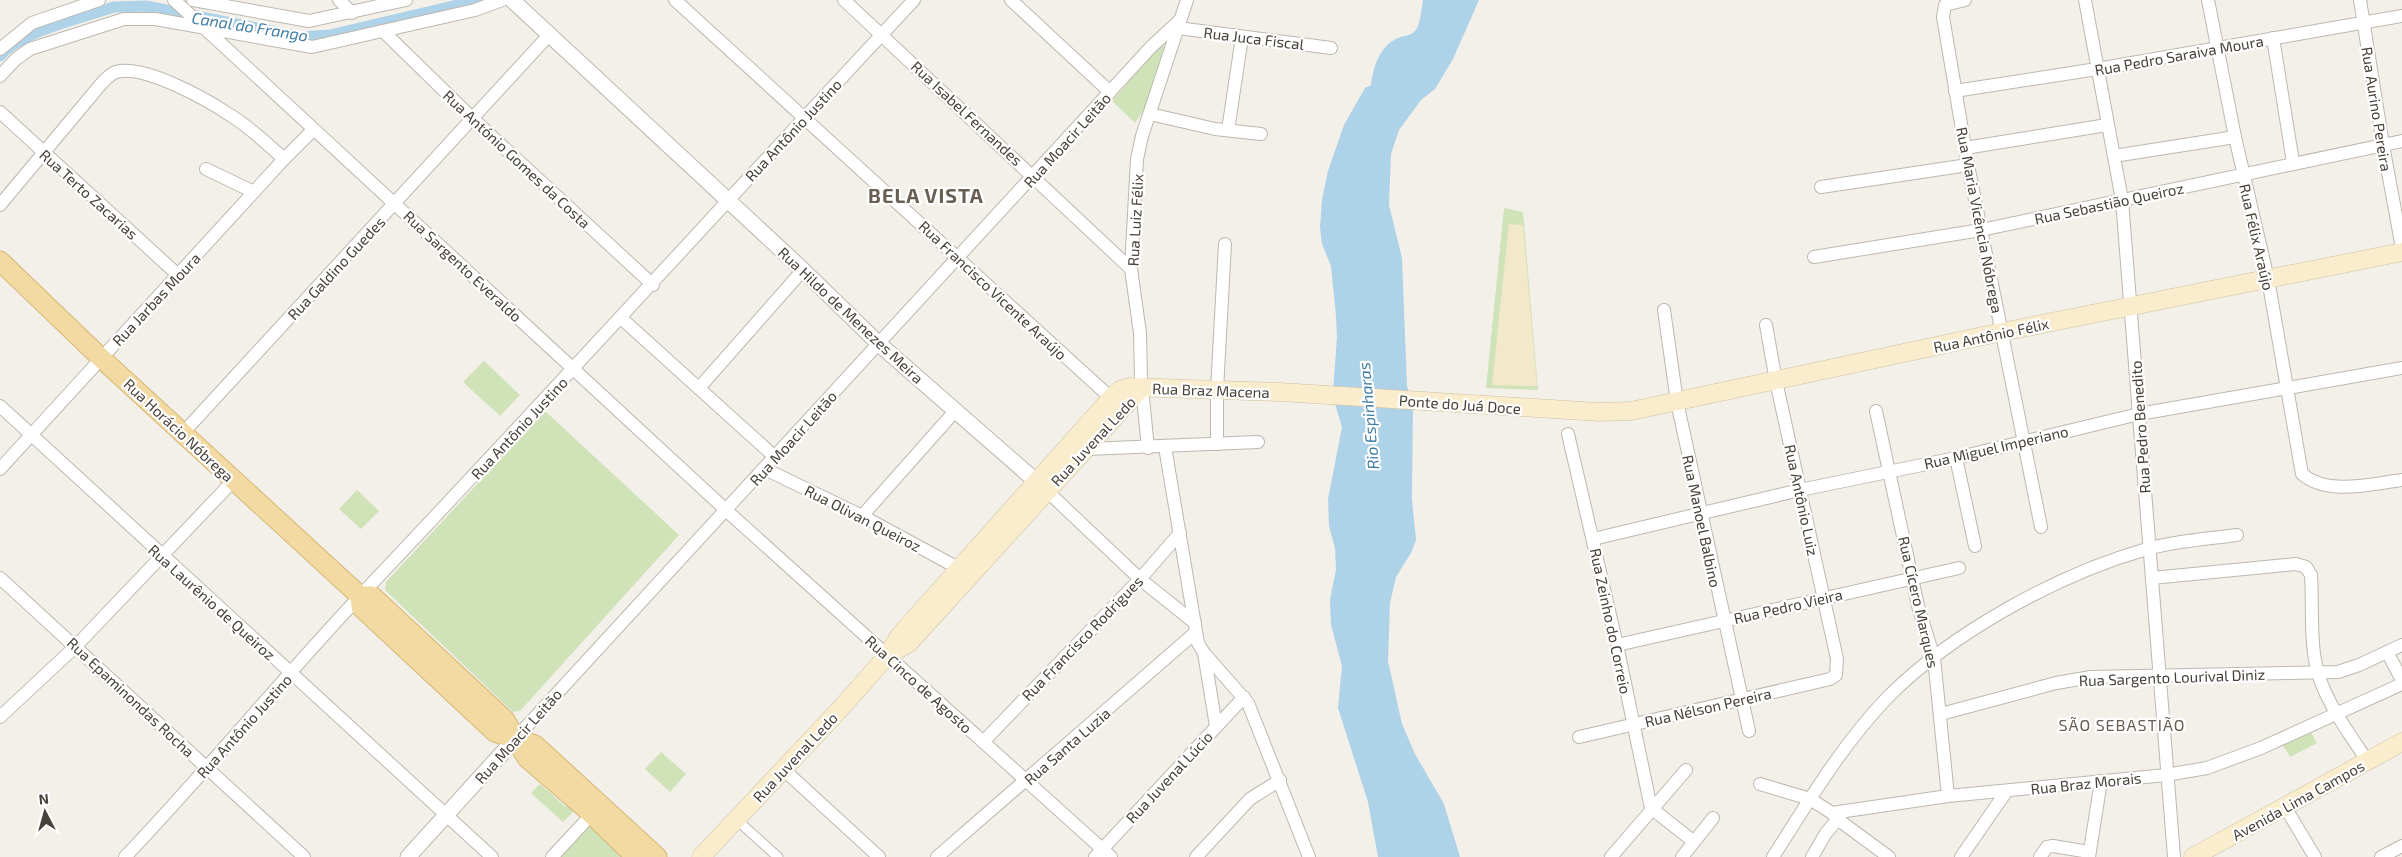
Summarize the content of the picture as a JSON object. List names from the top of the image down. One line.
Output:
{"streets":{"main road":["Rua Antônio Félix","Rua Braz Macena","Ponte do Juá Doce","Rua Horácio Nóbrega","Rua Juvenal Ledo","Avenida Lima Campos"],"street":["Rua Juca Fiscal","Rua Pedro Saraiva Moura","Rua Aurino Pereira","Rua Isabel Fernandes","Rua Antônio Justino","Rua Moacir Leitão","Rua António Gomes da Costa","Rua Terto Zacarias","Rua Sebastião Queiroz","Rua Luiz Félix","Rua Maria Vicência Nóbrega","Rua Félix Araújo","Rua Sargento Everaldo","Rua Galdino Guedes","Rua Francisco Vicente Araújo","Rua Jarbas Moura","Rua Hildo de Menezes Meira","Rua Pedro Benedito","Rua Miguel Imperiano","Rua Antônio Luiz","Rua Olivan Queiroz","Rua Manoel Balbino","Rua Laurênio de Queiroz","Rua Cícero Marques","Rua Pedro Vieira","Rua Zeinho do Correio","Rua Francisco Rodrigues","Rua Sargento Lourival Diniz","Rua Cinco de Agosto","Rua Epaminondas Rocha","Rua Nélson Pereira","Rua Santa Luzia","Rua Juvenal Lúcio","Rua Braz Morais"]},"crossings":[["Rua Juca Fiscal","Rua Moacir Leitão"],["Rua Juca Fiscal","Rua Luiz Félix"],["Rua Pedro Saraiva Moura","Rua Aurino Pereira"],["Rua Pedro Saraiva Moura","Rua Maria Vicência Nóbrega"],["Rua Pedro Saraiva Moura","Rua Félix Araújo"],["Rua Pedro Saraiva Moura","Rua Pedro Benedito"],["Rua Aurino Pereira","Rua Sebastião Queiroz"],["Rua Isabel Fernandes","Rua Antônio Justino"],["Rua Isabel Fernandes","Rua Moacir Leitão"],["Rua Isabel Fernandes","Rua Luiz Félix"],["Rua Antônio Justino","Rua António Gomes da Costa"],["Rua Antônio Justino","Rua Sargento Everaldo"],["Rua Antônio Justino","Rua Francisco Vicente Araújo"],["Rua Antônio Justino","Rua Hildo de Menezes Meira"],["Rua Antônio Justino","Rua Horácio Nóbrega"],["Rua Antônio Justino","Rua Laurênio de Queiroz"],["Rua Antônio Justino","Rua Epaminondas Rocha"],["Rua Moacir Leitão","Rua Luiz Félix"],["Rua Moacir Leitão","Rua Sargento Everaldo"],["Rua Moacir Leitão","Rua Francisco Vicente Araújo"],["Rua Moacir Leitão","Rua Hildo de Menezes Meira"],["Rua Moacir Leitão","Rua Horácio Nóbrega"],["Rua Moacir Leitão","Rua Olivan Queiroz"],["Rua Moacir Leitão","Rua Laurênio de Queiroz"],["Rua Moacir Leitão","Rua Cinco de Agosto"],["Rua António Gomes da Costa","Rua Galdino Guedes"],["Rua Terto Zacarias","Rua Jarbas Moura"],["Rua Sebastião Queiroz","Rua Maria Vicência Nóbrega"],["Rua Sebastião Queiroz","Rua Félix Araújo"],["Rua Sebastião Queiroz","Rua Pedro Benedito"],["Rua Luiz Félix","Rua Braz Macena"],["Rua Luiz Félix","Rua Juvenal Ledo"],["Rua Maria Vicência Nóbrega","Rua Antônio Félix"],["Rua Maria Vicência Nóbrega","Rua Miguel Imperiano"],["Rua Félix Araújo","Rua Antônio Félix"],["Rua Félix Araújo","Rua Miguel Imperiano"],["Rua Sargento Everaldo","Rua Galdino Guedes"],["Rua Sargento Everaldo","Rua Jarbas Moura"],["Rua Sargento Everaldo","Rua Cinco de Agosto"],["Rua Galdino Guedes","Rua Hildo de Menezes Meira"],["Rua Galdino Guedes","Rua Horácio Nóbrega"],["Rua Francisco Vicente Araújo","Rua Juvenal Ledo"],["Rua Jarbas Moura","Rua Horácio Nóbrega"],["Rua Jarbas Moura","Rua Laurênio de Queiroz"],["Rua Hildo de Menezes Meira","Rua Juvenal Ledo"],["Rua Hildo de Menezes Meira","Rua Francisco Rodrigues"],["Rua Hildo de Menezes Meira","Rua Santa Luzia"],["Rua Antônio Félix","Ponte do Juá Doce"],["Rua Antônio Félix","Rua Pedro Benedito"],["Rua Antônio Félix","Rua Antônio Luiz"],["Rua Antônio Félix","Rua Manoel Balbino"],["Rua Braz Macena","Ponte do Juá Doce"],["Rua Braz Macena","Rua Juvenal Ledo"],["Rua Pedro Benedito","Rua Miguel Imperiano"],["Rua Pedro Benedito","Rua Sargento Lourival Diniz"],["Rua Pedro Benedito","Rua Braz Morais"],["Rua Juvenal Ledo","Rua Olivan Queiroz"],["Rua Juvenal Ledo","Rua Cinco de Agosto"],["Rua Miguel Imperiano","Rua Antônio Luiz"],["Rua Miguel Imperiano","Rua Manoel Balbino"],["Rua Miguel Imperiano","Rua Cícero Marques"],["Rua Miguel Imperiano","Rua Zeinho do Correio"],["Rua Antônio Luiz","Rua Pedro Vieira"],["Rua Antônio Luiz","Rua Nélson Pereira"],["Rua Manoel Balbino","Rua Pedro Vieira"],["Rua Manoel Balbino","Rua Nélson Pereira"],["Rua Cícero Marques","Rua Pedro Vieira"],["Rua Cícero Marques","Rua Sargento Lourival Diniz"],["Rua Cícero Marques","Rua Braz Morais"],["Rua Pedro Vieira","Rua Zeinho do Correio"],["Rua Zeinho do Correio","Rua Nélson Pereira"],["Rua Francisco Rodrigues","Rua Cinco de Agosto"],["Rua Cinco de Agosto","Rua Santa Luzia"],["Rua Cinco de Agosto","Rua Juvenal Lúcio"]],"districts":["BELA VISTA","SÃO SEBASTIÃO"],"water":["Canal do Frango","Rio Espinharas"],"north":"top"}
